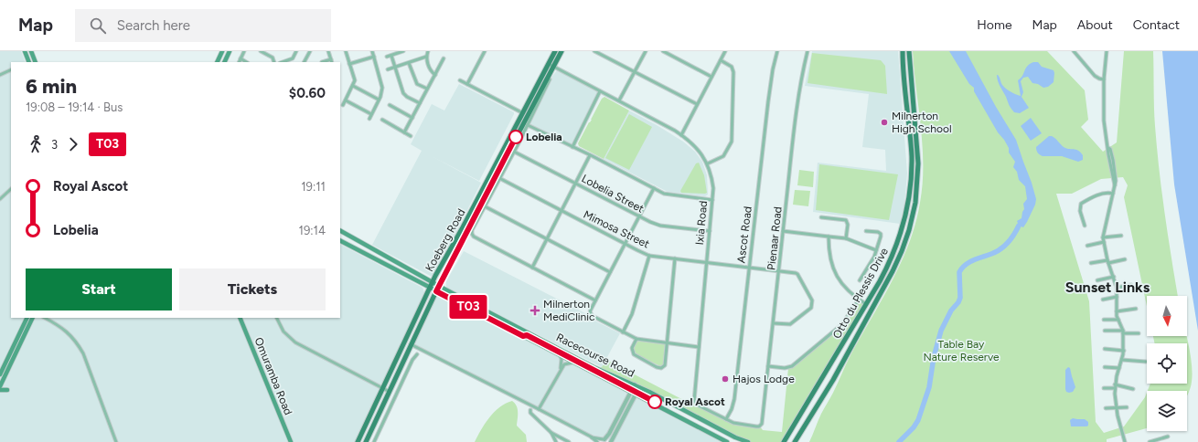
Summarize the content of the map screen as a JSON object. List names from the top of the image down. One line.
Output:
{"streets":{"main road":["Koeberg Road","Otto du Plessis Drive","Racecourse Road","Omuramba Road"],"street":["Lobelia Street","Ixia Road","Mimosa Street","Ascot Road","Pienaar Road"]},"crossings":[["Lobelia Street","Ixia Road"],["Ixia Road","Mimosa Street"],["Ixia Road","Ascot Road"],["Ixia Road","Pienaar Road"],["Ixia Road","Koeberg Road"],["Mimosa Street","Ascot Road"],["Mimosa Street","Pienaar Road"],["Koeberg Road","Racecourse Road"]],"districts":["Sunset Links"],"parks":["Table Bay Nature Reserve"],"places":{"other":["Milnerton High School","Lobelia","Hajos Lodge","Royal Ascot"],"health":["Milnerton MediClinic"]},"lines":["bus line T03"],"north":"bottom","page":{"header":"Map","search":"Search here","nav":["Home","Map","About","Contact"],"on_map":"T03","heading":["6 min","19:08 – 19:14 · Bus","$0.60"],"legs":["3","T03"],"list":[{"name":"Royal Ascot","value":"19:11"},{"name":"Lobelia","value":"19:14"}],"buttons":["Start","Tickets"]}}
